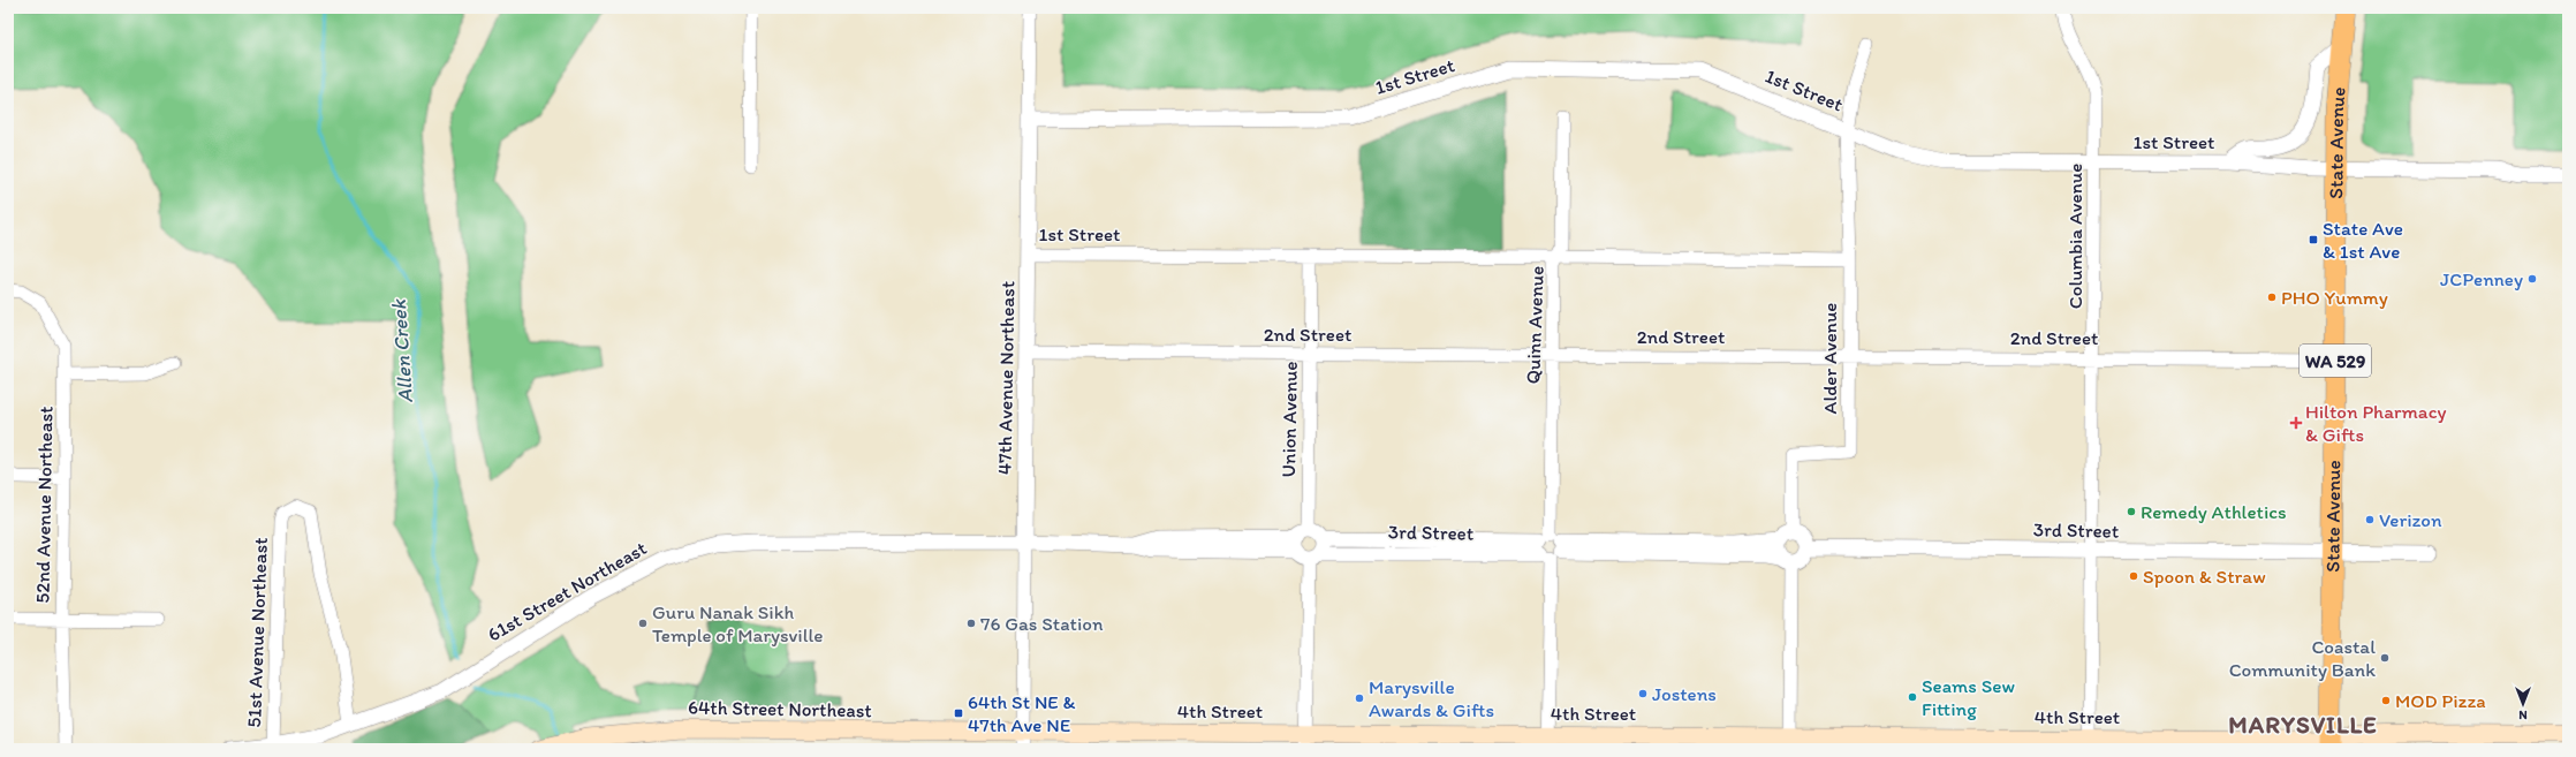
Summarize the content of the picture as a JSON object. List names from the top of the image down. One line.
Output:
{"streets":{"main road":["State Avenue","WA 529","64th Street Northeast","4th Street"],"street":["1st Street","Columbia Avenue","Quinn Avenue","2nd Street","Alder Avenue","47th Avenue Northeast","Union Avenue","52nd Avenue Northeast","3rd Street","61st Street Northeast","51st Avenue Northeast"]},"crossings":[["1st Street","State Avenue"],["1st Street","Columbia Avenue"],["1st Street","Quinn Avenue"],["1st Street","Alder Avenue"],["1st Street","47th Avenue Northeast"],["1st Street","Union Avenue"],["State Avenue","2nd Street"],["State Avenue","3rd Street"],["State Avenue","4th Street"],["Columbia Avenue","2nd Street"],["Columbia Avenue","3rd Street"],["Columbia Avenue","4th Street"],["Quinn Avenue","2nd Street"],["Quinn Avenue","3rd Street"],["Quinn Avenue","4th Street"],["2nd Street","Alder Avenue"],["2nd Street","47th Avenue Northeast"],["2nd Street","Union Avenue"],["Alder Avenue","3rd Street"],["47th Avenue Northeast","3rd Street"],["47th Avenue Northeast","61st Street Northeast"],["47th Avenue Northeast","64th Street Northeast"],["47th Avenue Northeast","4th Street"],["3rd Street","61st Street Northeast"],["61st Street Northeast","51st Avenue Northeast"],["64th Street Northeast","4th Street"]],"districts":["MARYSVILLE"],"water":["Allen Creek"],"places":{"transit":["State Ave & 1st Ave","64th St NE & 47th Ave NE"],"other":["JCPenney","PHO Yummy","Remedy Athletics","Verizon","Spoon & Straw","Guru Nanak Sikh Temple of Marysville","76 Gas Station","Coastal Community Bank","Jostens","Seams Sew Fitting","Marysville Awards & Gifts","MOD Pizza"],"health":["Hilton Pharmacy & Gifts"]},"north":"bottom"}
